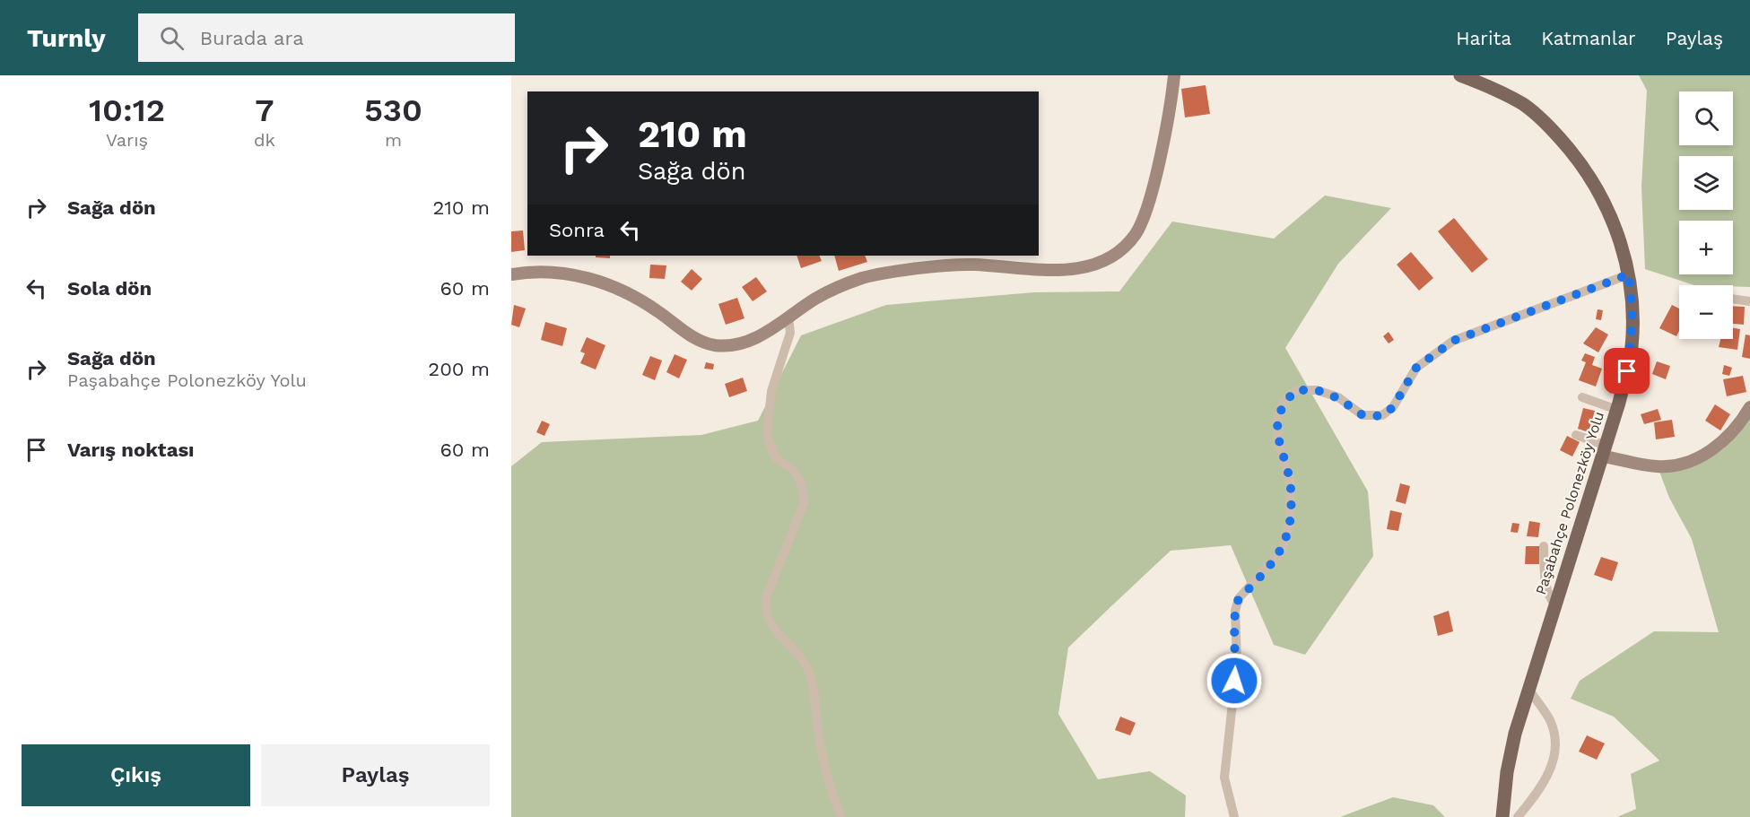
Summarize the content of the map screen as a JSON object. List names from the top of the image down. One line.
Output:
{"streets":{"main road":["Paşabahçe Polonezköy Yolu"]},"page":{"header":"Turnly","search":"Burada ara","nav":["Harita","Katmanlar","Paylaş"],"eta":["10:12","Varış","7","dk","530","m"],"map_buttons":["+","−"],"turn":["210 m","Sağa dön"],"list":[{"name":"Sağa dön","value":"210 m"},{"name":"Sola dön","value":"60 m"},{"name":"Sağa dön","note":"Paşabahçe Polonezköy Yolu","value":"200 m"},{"name":"Varış noktası","value":"60 m"}],"then":"Sonra","buttons":["Çıkış","Paylaş"]}}
